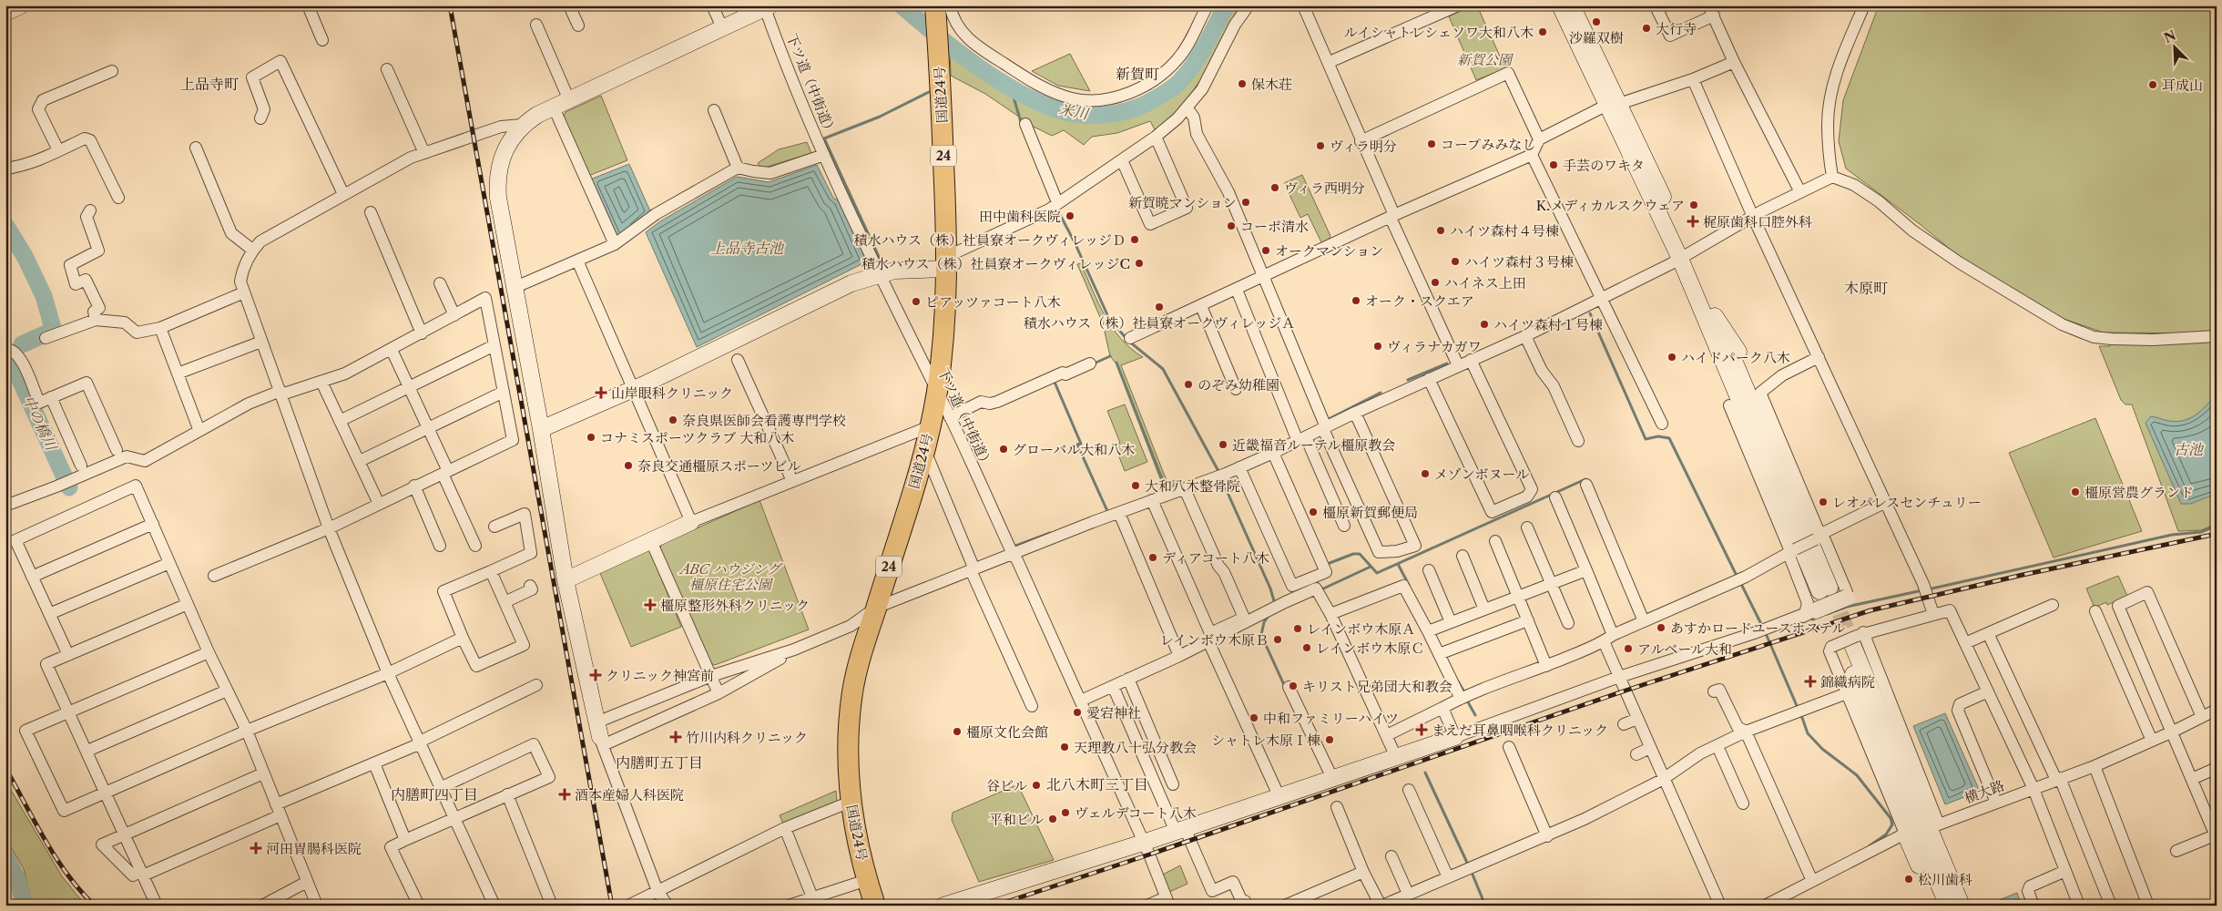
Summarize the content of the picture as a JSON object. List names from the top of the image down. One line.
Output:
{"streets":{"highway":["国道24号","24"],"street":["下ツ道（中街道）","横大路"]},"crossings":[["下ツ道（中街道）","国道24号"]],"districts":["新賀町","上品寺町","木原町","内膳町五丁目","北八木町三丁目","内膳町四丁目"],"water":["米川","上品寺古池","中の橋川","古池"],"parks":["新賀公園","ABC ハウジング 橿原住宅公園"],"places":{"other":["沙羅双樹","大行寺","ルイシャトレシェソワ大和八木","保木荘","耳成山","コープみみなし","ヴィラ明分","手芸のワキタ","ヴィラ西明分","新賀暁マンション","K.メディカルスクウェア","田中歯科医院","コーポ清水","ハイツ森村４号棟","積水ハウス（株）社員寮オークヴィレッジＤ","オークマンション","ハイツ森村３号棟","積水ハウス（株）社員寮オークヴィレッジC","ハイネス上田","オーク・スクエア","ピアッツァコート八木","積水ハウス（株）社員寮オークヴィレッジＡ","ハイツ森村１号棟","ヴィラナカガワ","ハイドパーク八木","のぞみ幼稚園","奈良県医師会看護専門学校","コナミスポーツクラブ 大和八木","近畿福音ルーテル橿原教会","グローバル大和八木","奈良交通橿原スポーツビル","メゾンボヌール","大和八木整骨院","橿原営農グランド","レオパレスセンチュリー","橿原新賀郵便局","ディアコート八木","あすかロードユースホステル","レインボウ木原Ａ","レインボウ木原Ｂ","レインボウ木原Ｃ","アルベール大和","キリスト兄弟団大和教会","愛宕神社","中和ファミリーハイツ","橿原文化会館","シャトレ木原Ⅰ棟","天理教八十弘分教会","谷ビル","ヴェルデコート八木","平和ビル","松川歯科"],"health":["梶原歯科口腔外科","山岸眼科クリニック","橿原整形外科クリニック","クリニック神宮前","錦織病院","まえだ耳鼻咽喉科クリニック","竹川内科クリニック","酒本産婦人科医院","河田胃腸科医院"]},"north":"top left"}
